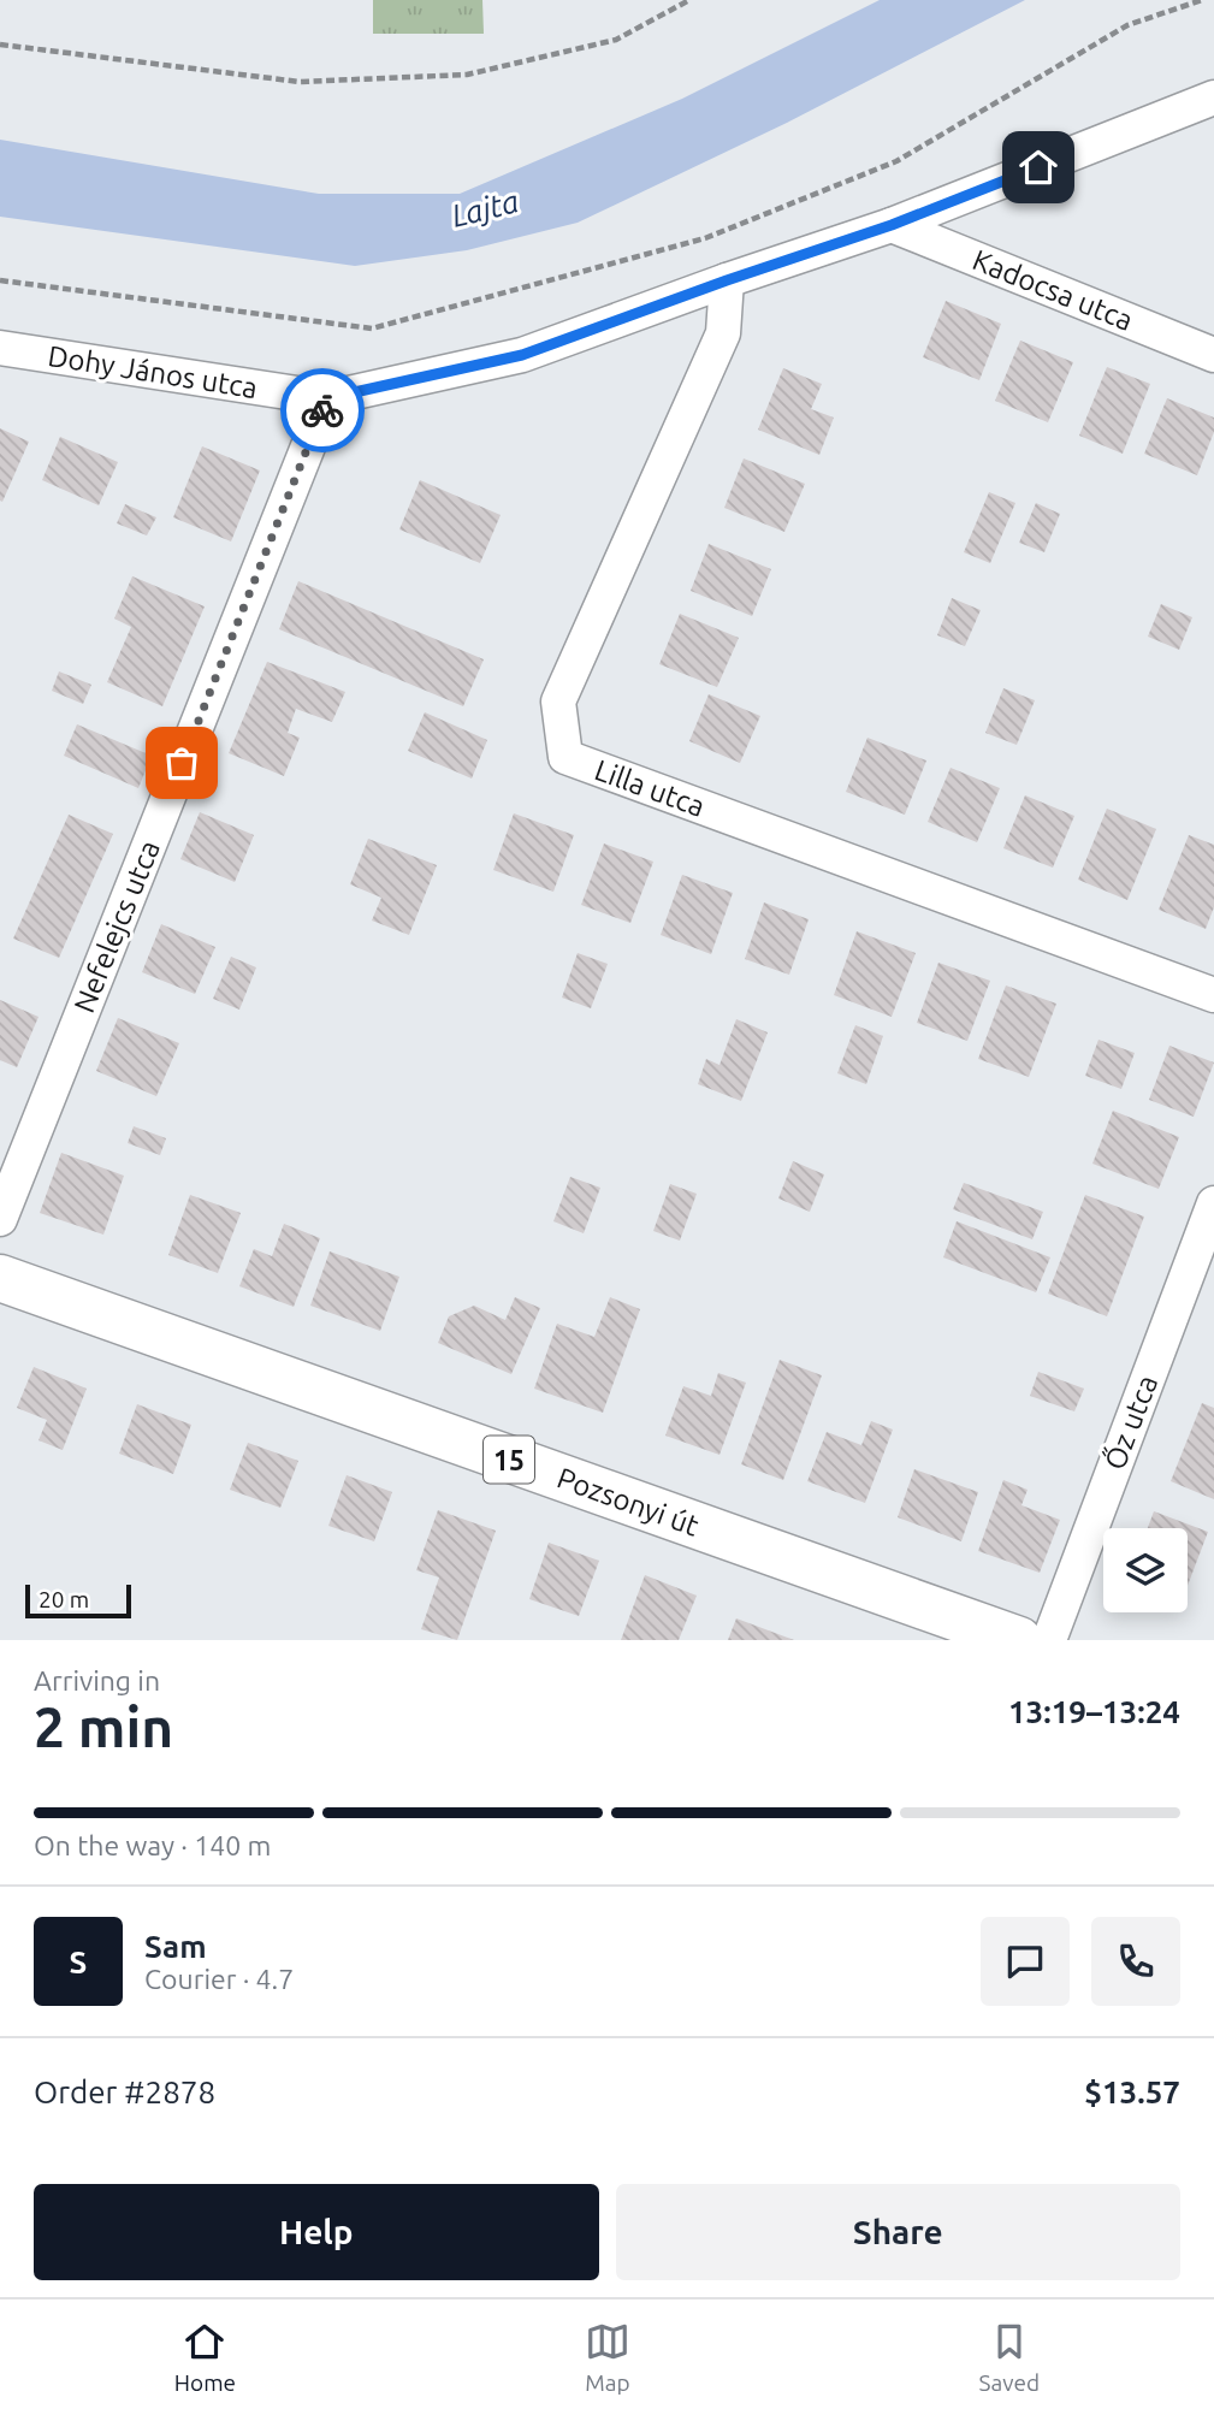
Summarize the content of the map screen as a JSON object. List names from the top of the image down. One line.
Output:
{"streets":{"main road":["15","Pozsonyi út"],"street":["Kadocsa utca","Dohy János utca","Lilla utca","Nefelejcs utca","Őz utca"]},"crossings":[["Kadocsa utca","Dohy János utca"],["Dohy János utca","Lilla utca"],["Dohy János utca","Nefelejcs utca"]],"water":["Lajta"],"scale_bar":"20 m","page":{"scale":"20 m","heading":["2 min","Arriving in","13:19–13:24"],"panel":["Sam","Courier · 4.7","Order #2878","$13.57"],"bar":"On the way · 140 m","round":"S","buttons":["Help","Share"],"tabs":["Home","Map","Saved"]}}
